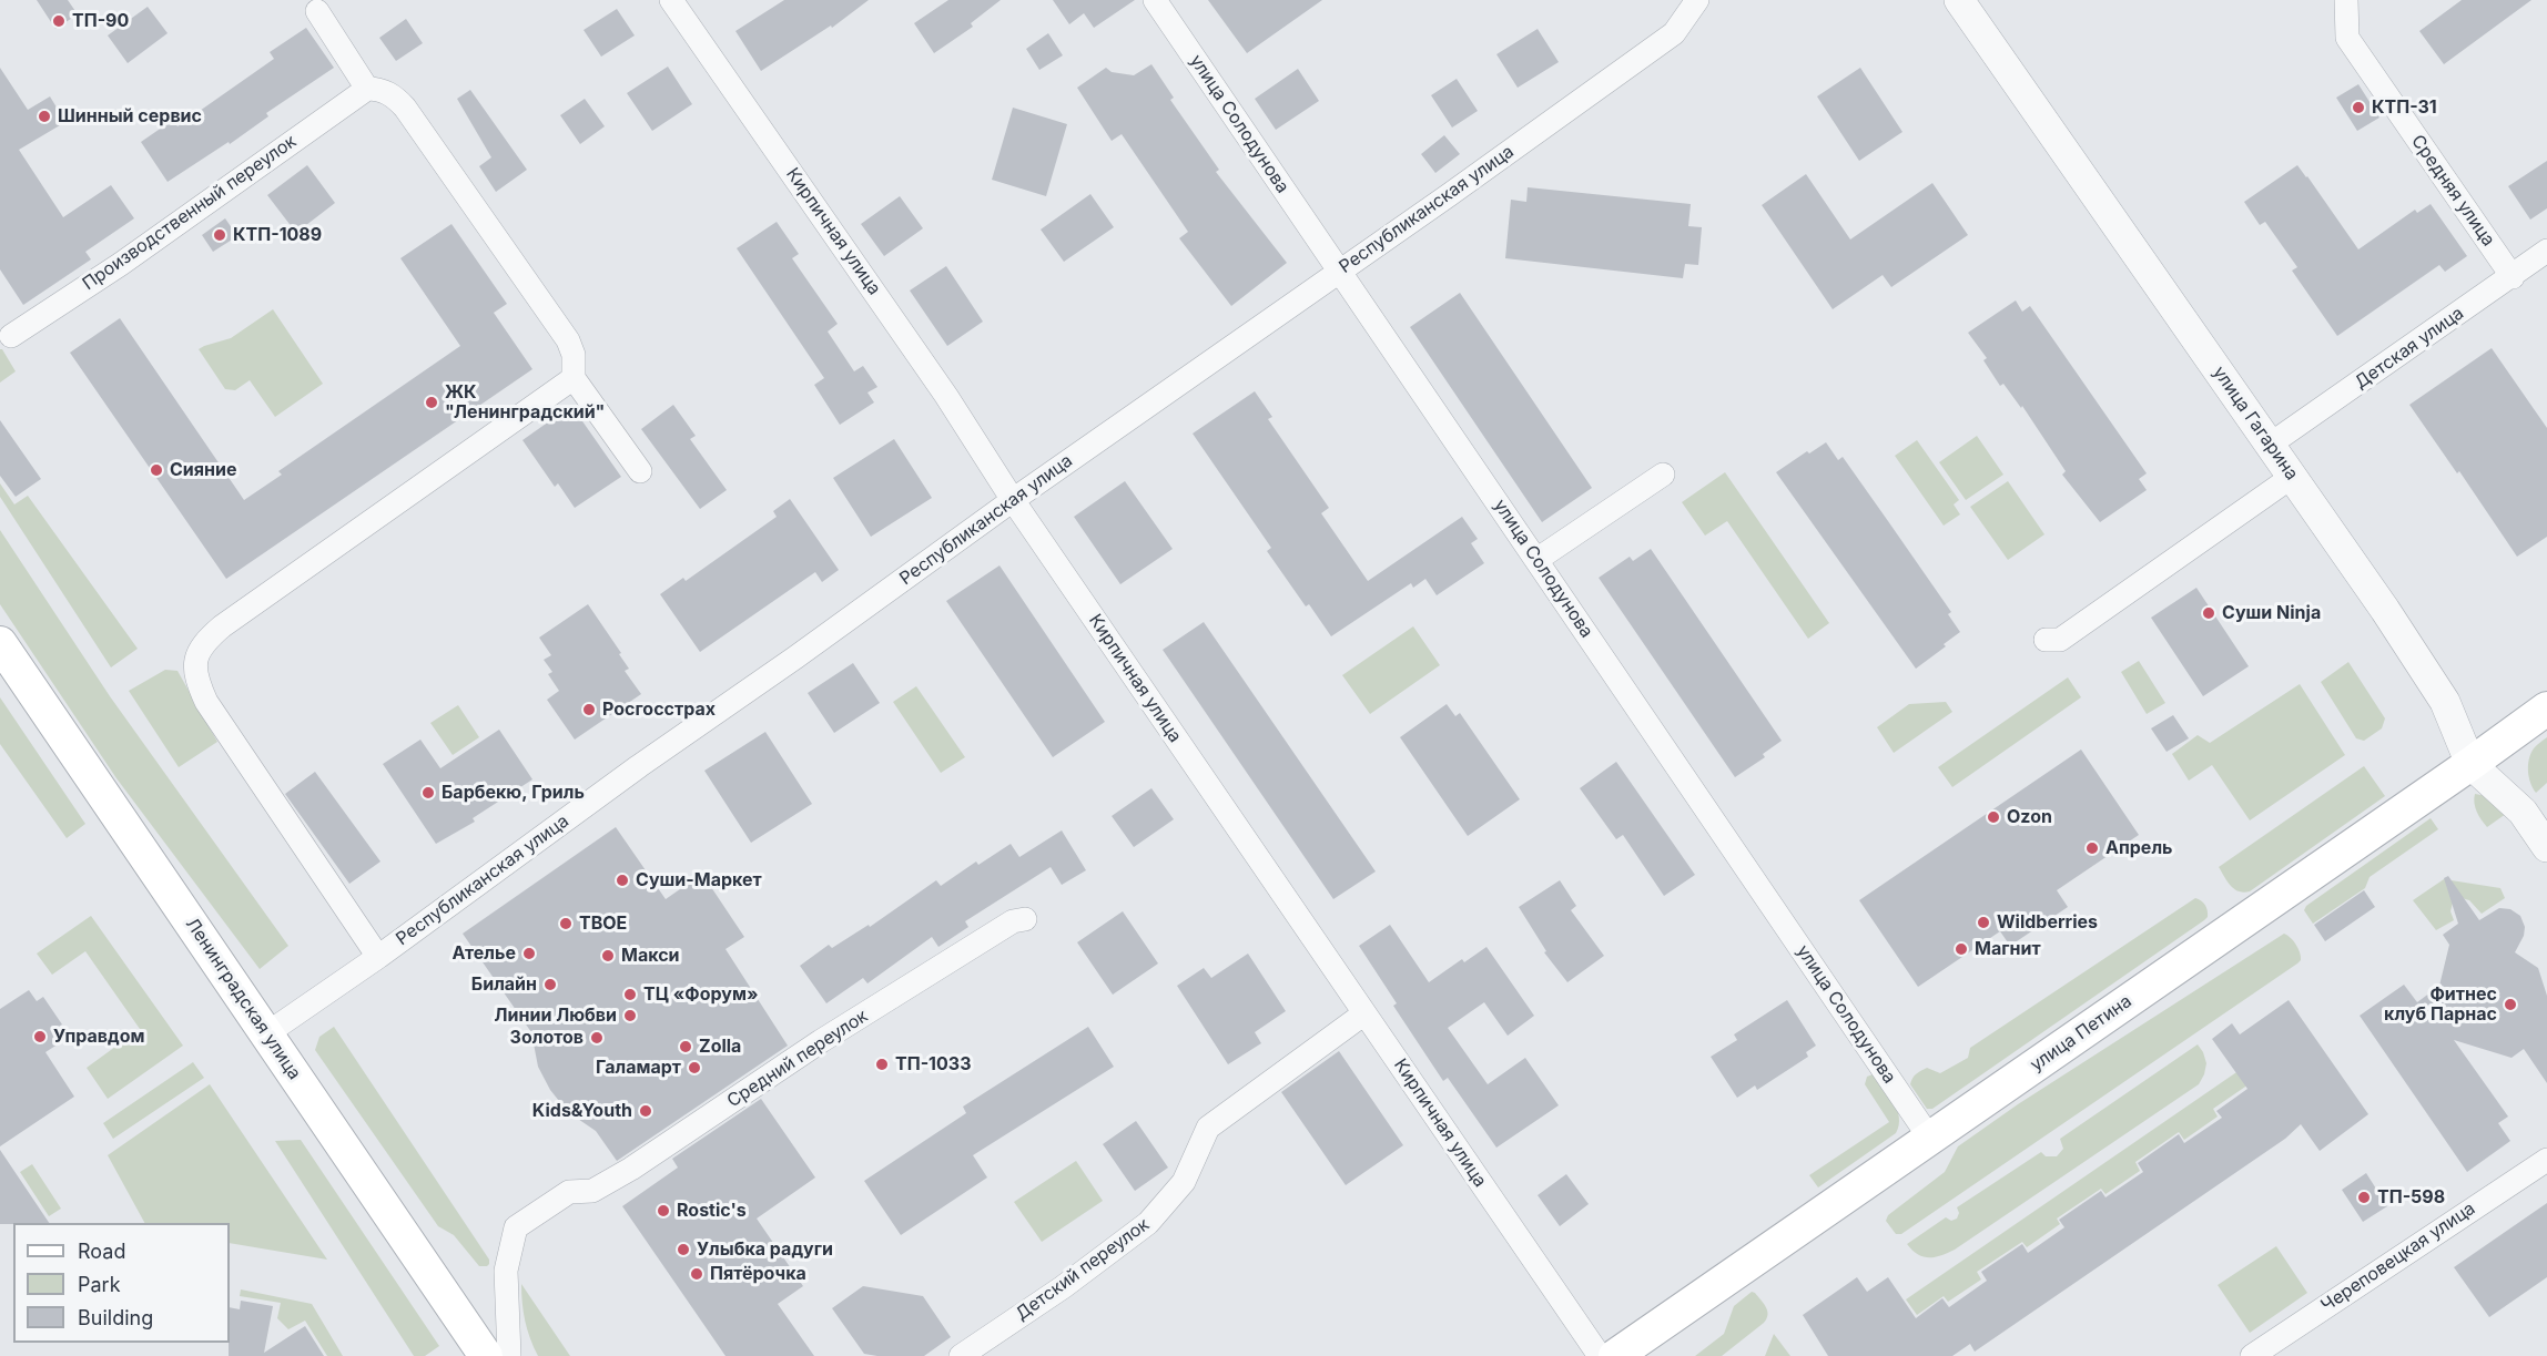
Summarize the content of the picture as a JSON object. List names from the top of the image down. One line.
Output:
{"streets":{"main road":["Ленинградская улица","улица Петина"],"street":["улица Солодунова","Средняя улица","Республиканская улица","Производственный переулок","Кирпичная улица","Детская улица","улица Гагарина","Средний переулок","Череповецкая улица","Детский переулок"]},"crossings":[["улица Солодунова","Республиканская улица"],["улица Солодунова","улица Петина"],["Средняя улица","Детская улица"],["Республиканская улица","Кирпичная улица"],["Республиканская улица","Ленинградская улица"],["Кирпичная улица","Детский переулок"],["Детская улица","улица Гагарина"],["улица Гагарина","улица Петина"]],"places":["ТП-90","КТП-31","Шинный сервис","КТП-1089","ЖК \"Ленинградский\"","Сияние","Суши Ninja","Росгосстрах","Барбекю, Гриль","Ozon","Апрель","Суши-Маркет","Wildberries","ТВОЕ","Магнит","Ателье","Макси","Билайн","ТЦ «Форум»","Фитнес клуб Парнас","Линии Любви","Управдом","Золотов","Zolla","ТП-1033","Галамарт","Kids&Youth","ТП-598","Rostic's","Улыбка радуги","Пятёрочка"],"legend":["Road","Park","Building"]}
